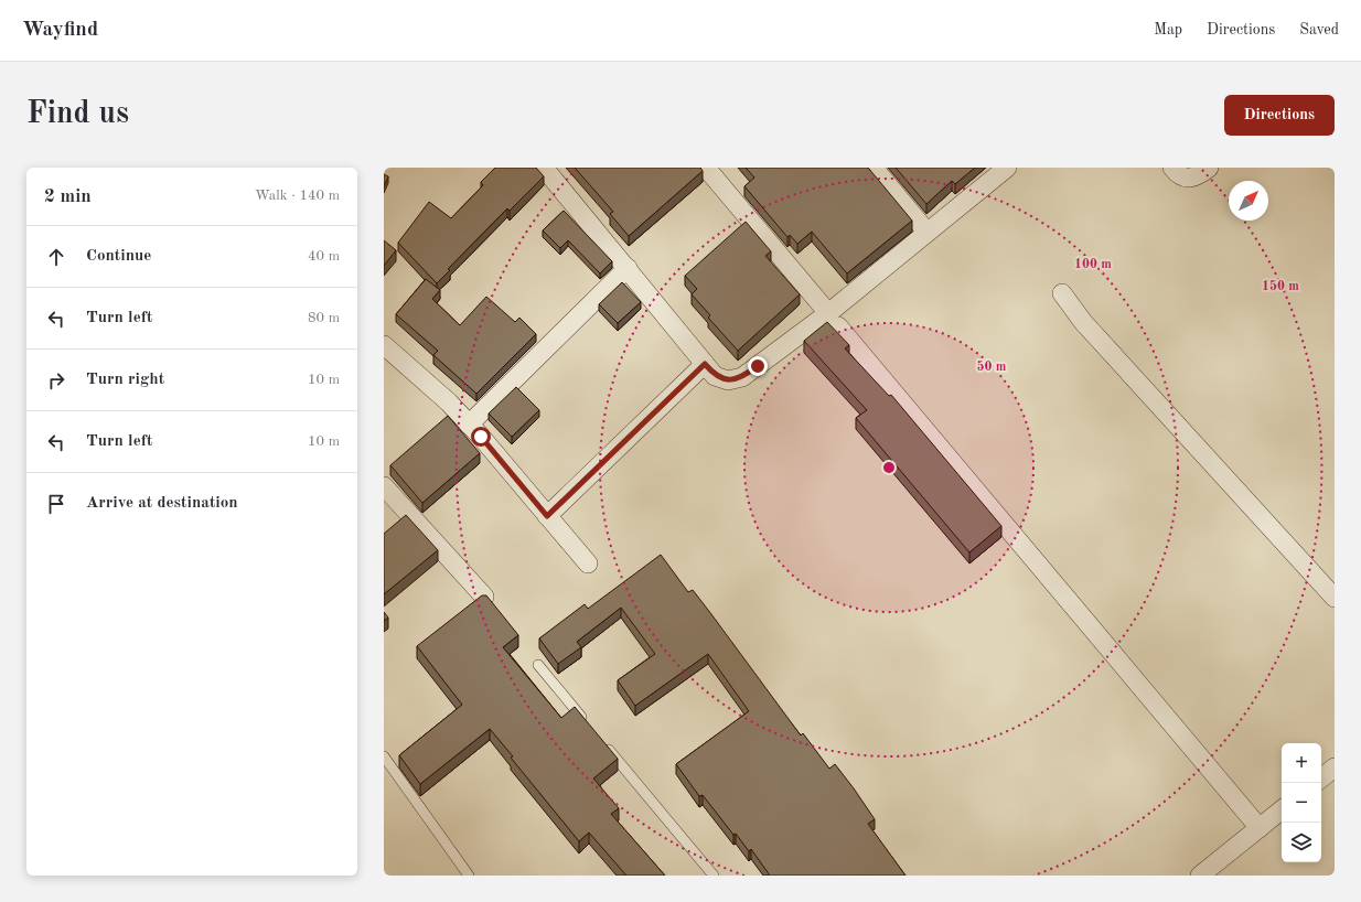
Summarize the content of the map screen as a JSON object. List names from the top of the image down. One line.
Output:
{"north":"top right","page":{"header":"Wayfind","nav":["Map","Directions","Saved"],"buttons":"Directions","title":"Find us","heading":["2 min","Walk · 140 m"],"list":[["Continue","40 m"],["Turn left","80 m"],["Turn right","10 m"],["Turn left","10 m"],"Arrive at destination"],"map_buttons":["+","−"]},"rings":["100 m","150 m","50 m"]}
